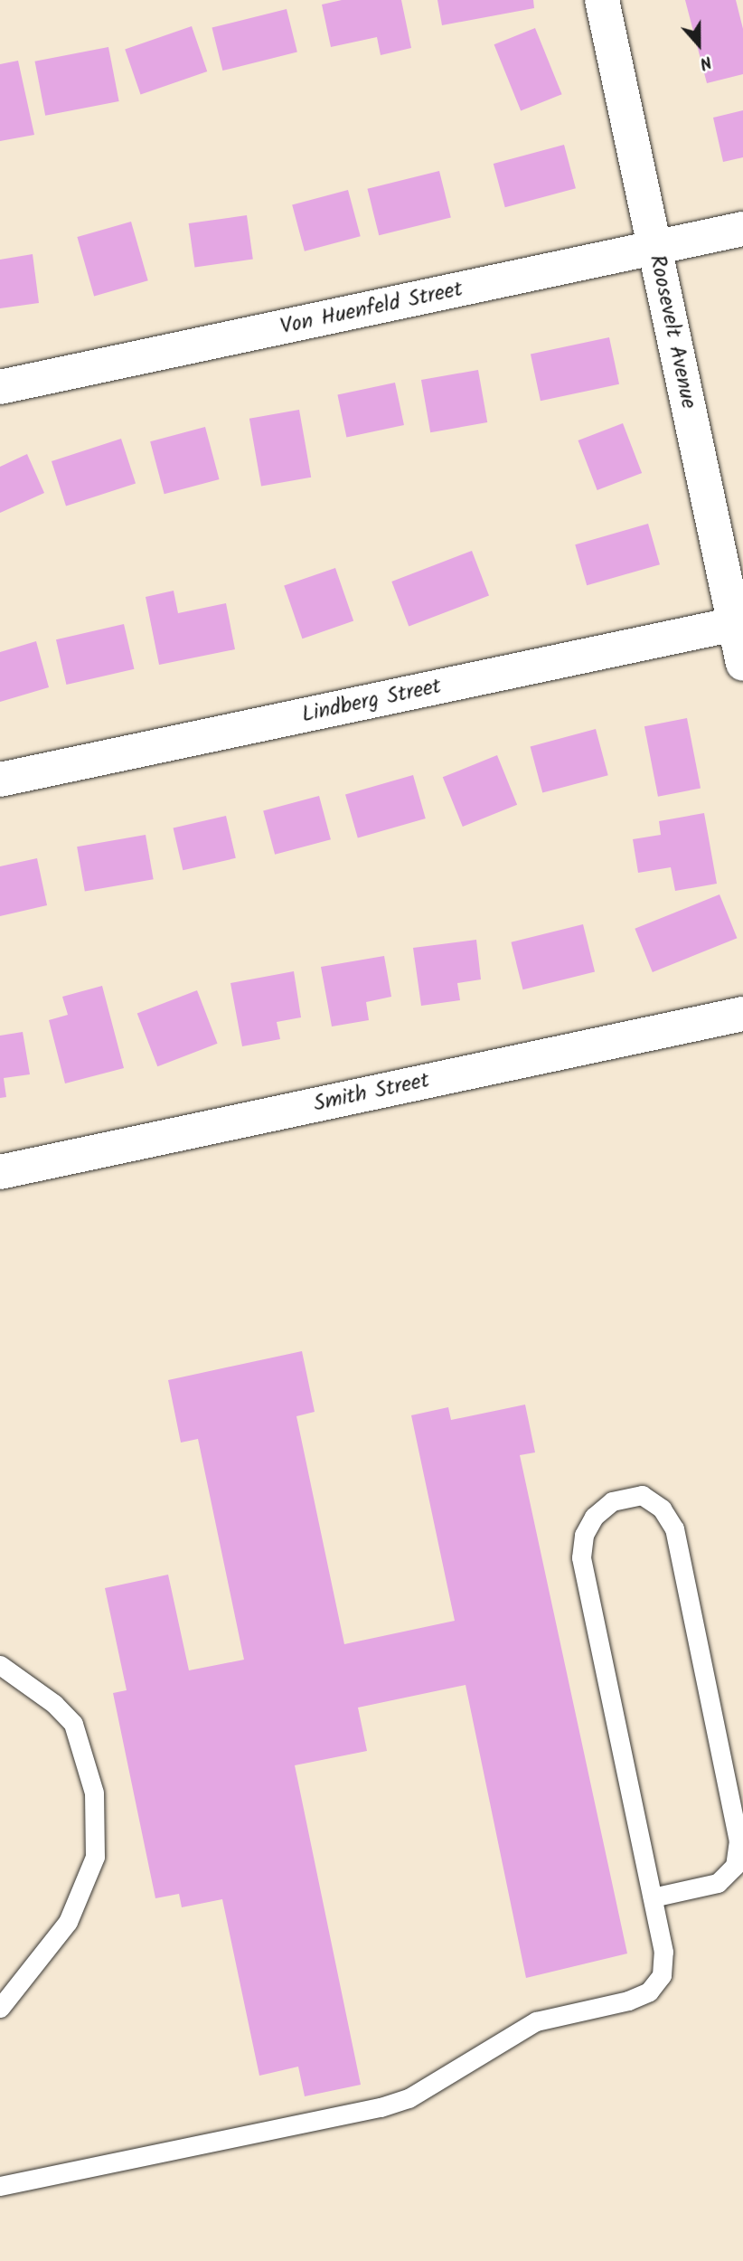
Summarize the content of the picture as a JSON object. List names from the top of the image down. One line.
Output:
{"streets":{"street":["Von Huenfeld Street","Roosevelt Avenue","Lindberg Street","Smith Street"]},"crossings":[["Von Huenfeld Street","Roosevelt Avenue"],["Roosevelt Avenue","Lindberg Street"]],"north":"bottom"}
